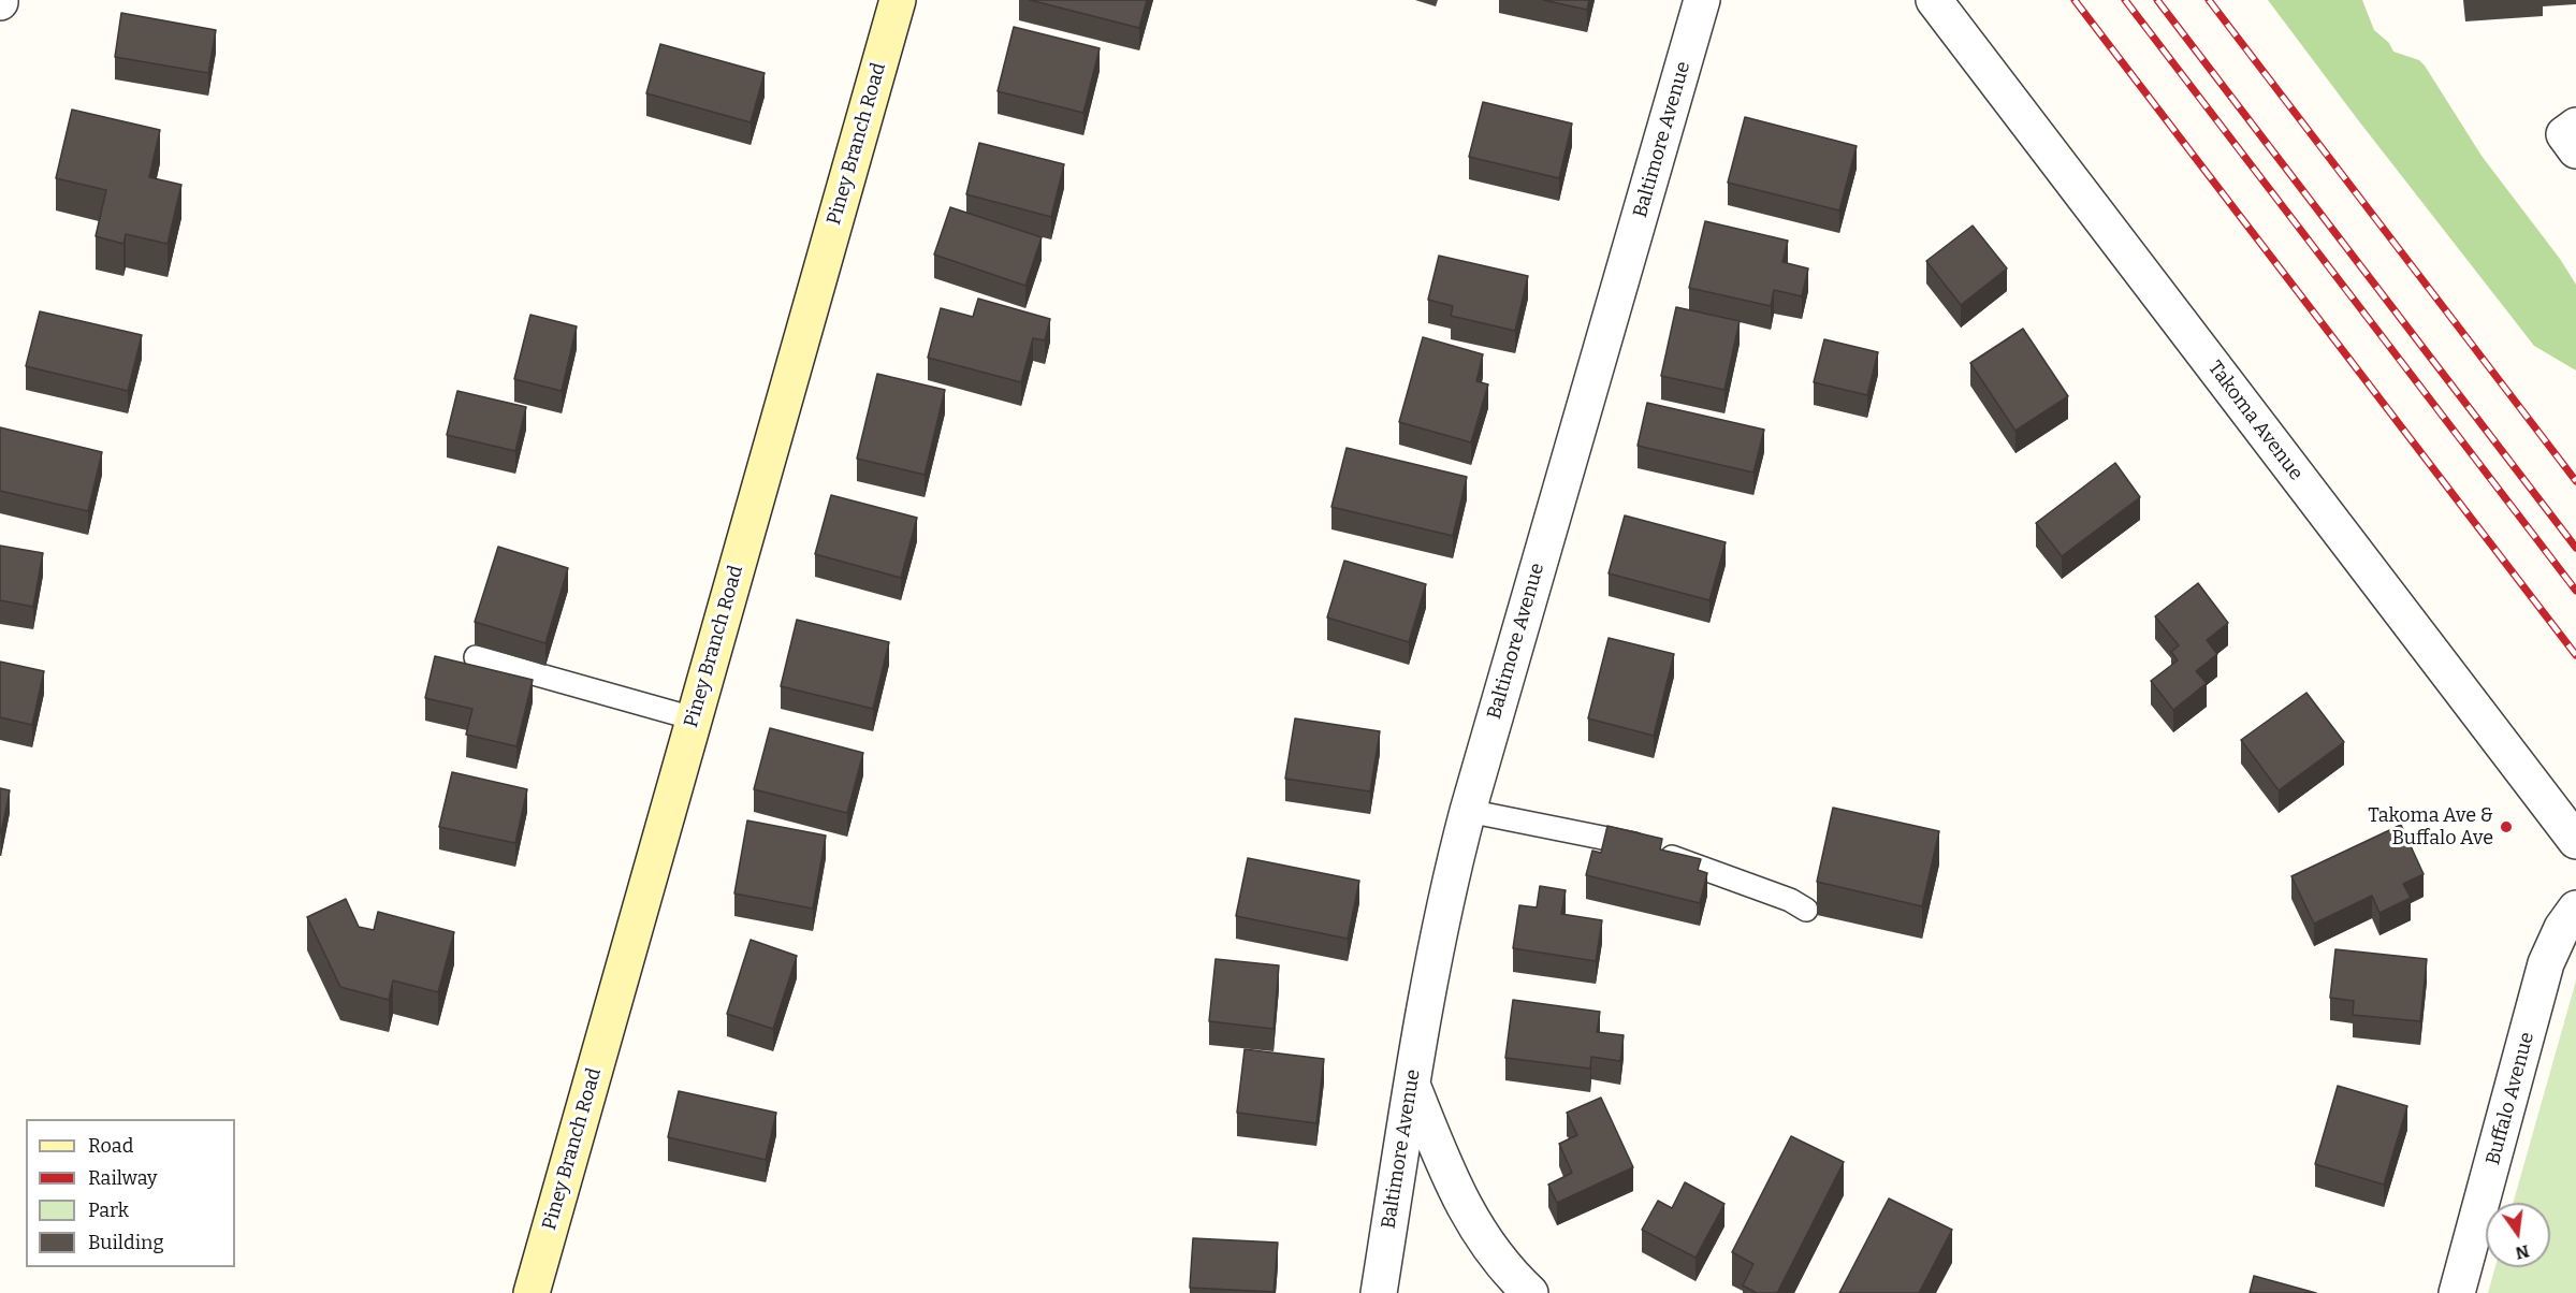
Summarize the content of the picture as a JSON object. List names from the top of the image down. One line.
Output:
{"streets":{"main road":["Piney Branch Road"],"street":["Baltimore Avenue","Takoma Avenue","Buffalo Avenue"]},"places":["Takoma Ave & Buffalo Ave"],"legend":["Road","Railway","Park","Building"],"north":"bottom"}
